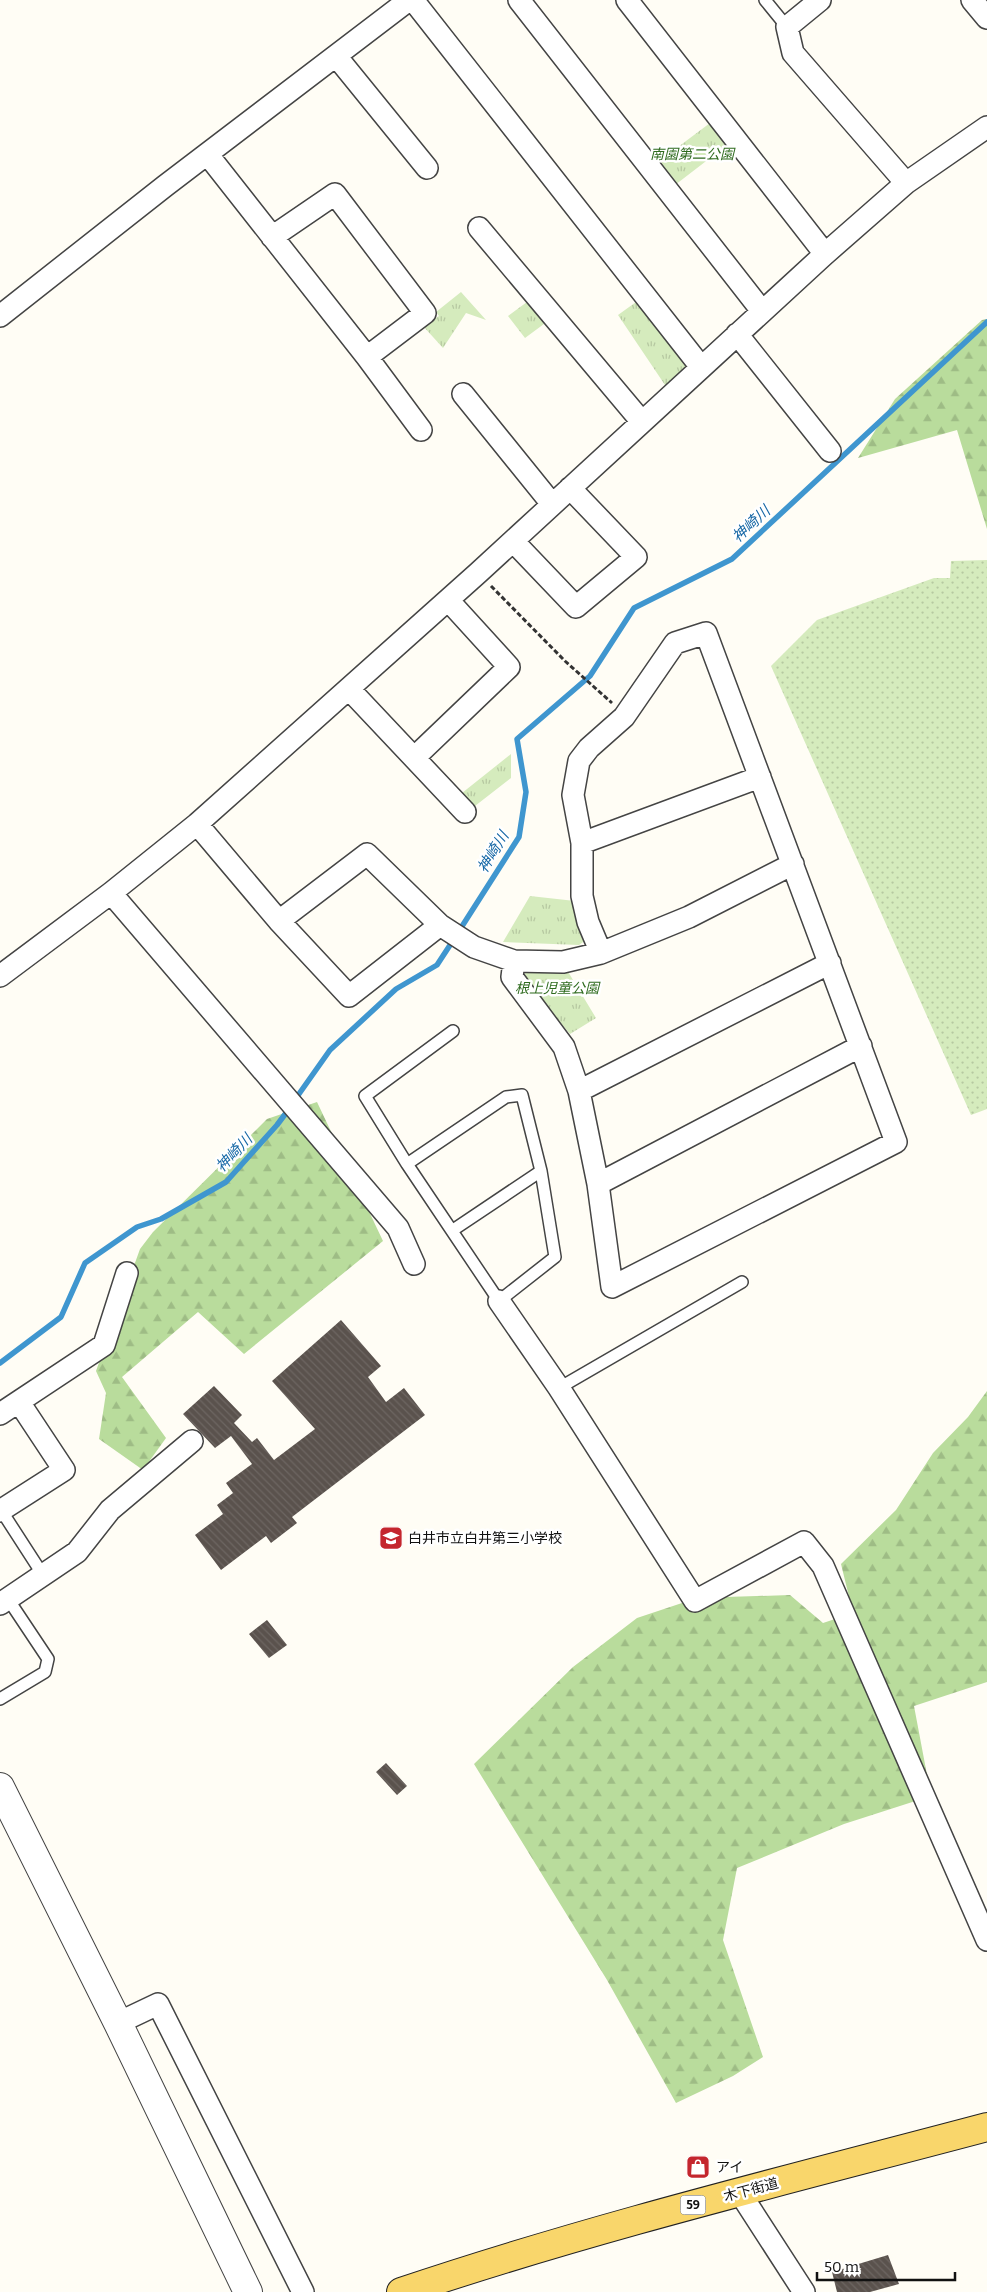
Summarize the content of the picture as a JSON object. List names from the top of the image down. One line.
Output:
{"streets":{"main road":["木下街道","59"]},"water":["神崎川"],"parks":["南園第二公園","根上児童公園"],"places":{"school or university":["白井市立白井第三小学校"],"shop":["アイ"]},"scale_bar":"50 m"}
